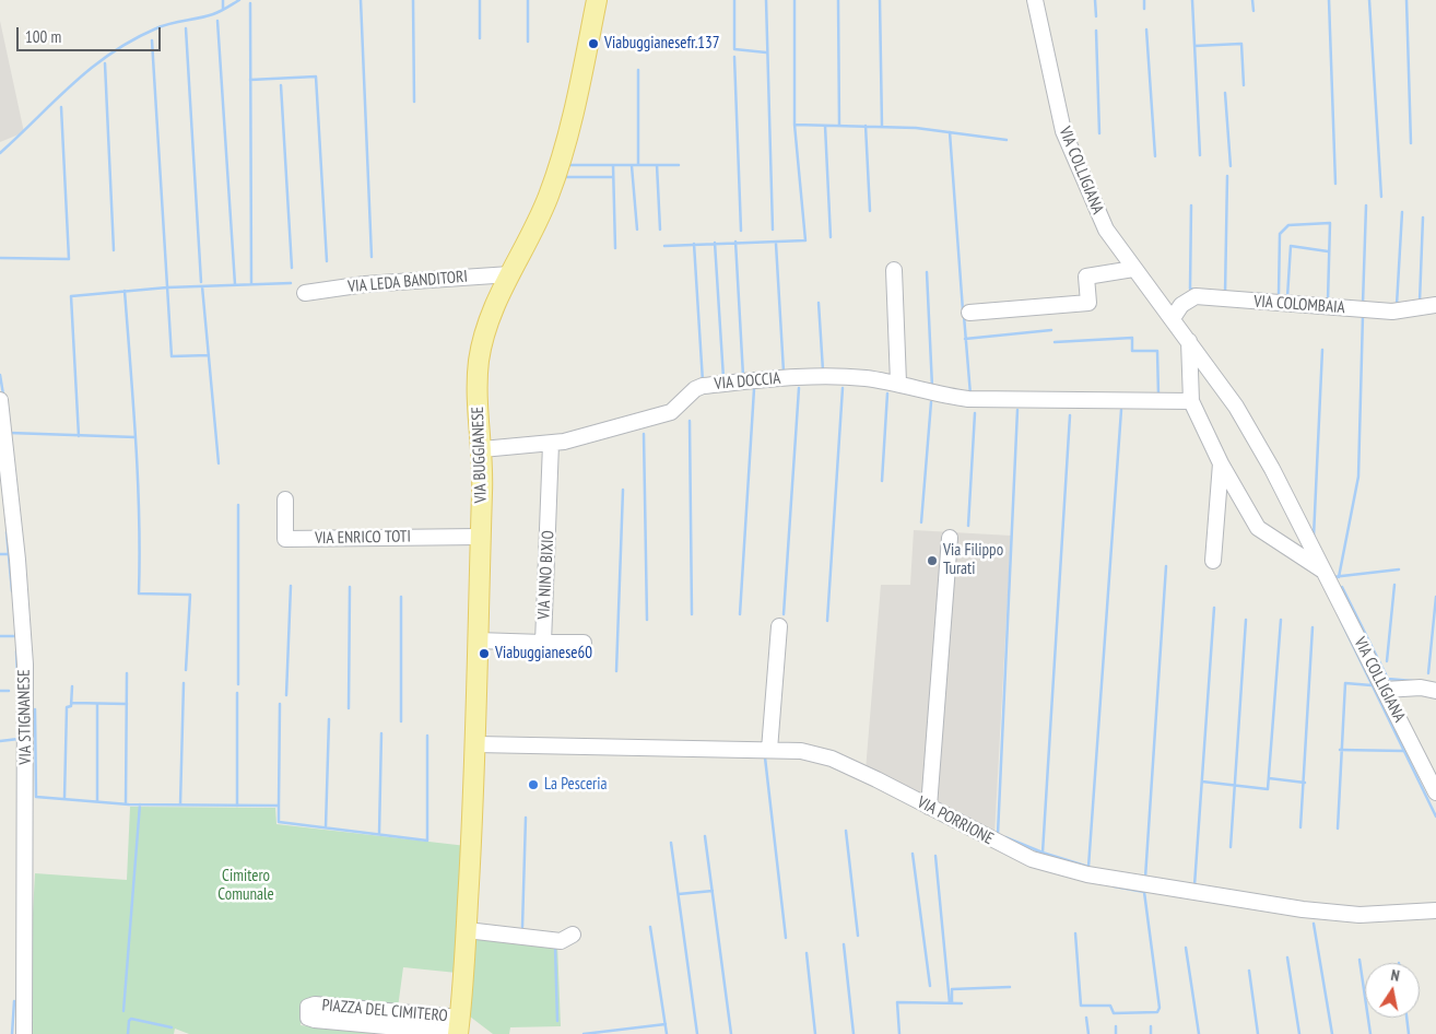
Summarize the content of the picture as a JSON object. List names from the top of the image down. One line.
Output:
{"streets":{"main road":["VIA BUGGIANESE"],"street":["VIA COLLIGIANA","VIA LEDA BANDITORI","VIA COLOMBAIA","VIA DOCCIA","VIA ENRICO TOTI","VIA NINO BIXIO","VIA STIGNANESE","VIA PORRIONE","PIAZZA DEL CIMITERO"]},"crossings":[["VIA COLLIGIANA","VIA COLOMBAIA"],["VIA COLLIGIANA","VIA DOCCIA"],["VIA LEDA BANDITORI","VIA BUGGIANESE"],["VIA DOCCIA","VIA BUGGIANESE"],["VIA DOCCIA","VIA NINO BIXIO"],["VIA BUGGIANESE","VIA ENRICO TOTI"],["VIA BUGGIANESE","VIA NINO BIXIO"],["VIA BUGGIANESE","VIA PORRIONE"],["VIA BUGGIANESE","PIAZZA DEL CIMITERO"]],"parks":["Cimitero Comunale"],"places":["Viabuggianesefr.137","Via Filippo Turati","Viabuggianese60","La Pesceria"],"scale_bar":"100 m","north":"top"}
